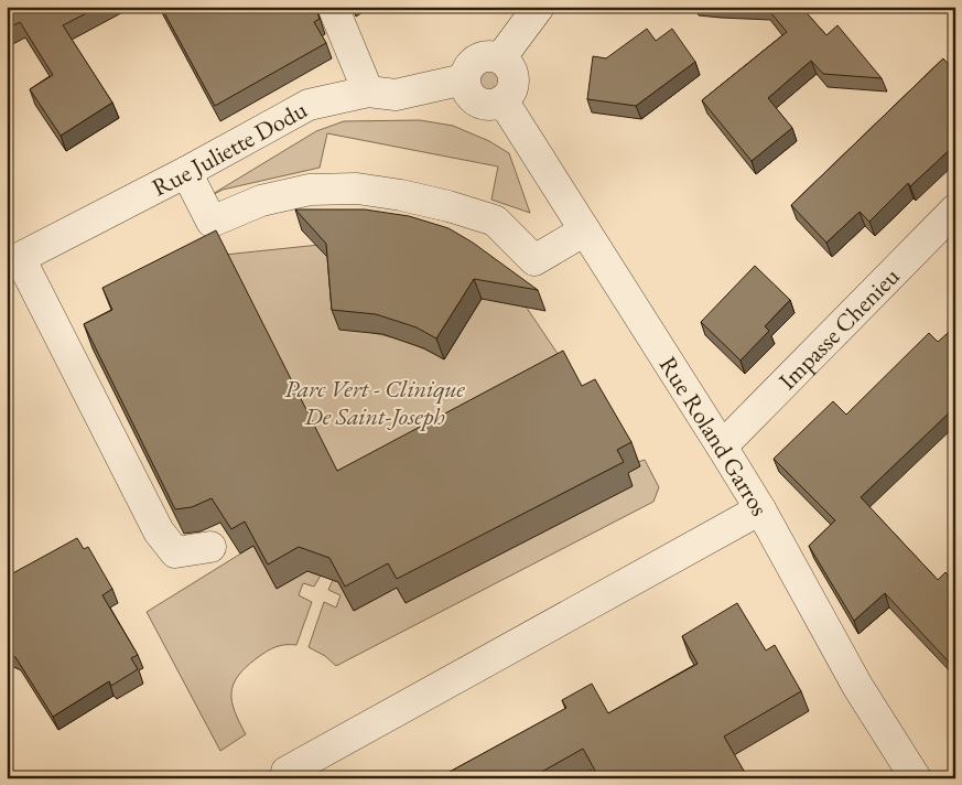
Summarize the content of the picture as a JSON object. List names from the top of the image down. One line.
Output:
{"streets":{"street":["Rue Juliette Dodu","Impasse Chenieu","Rue Roland Garros"]},"crossings":[["Rue Juliette Dodu","Rue Roland Garros"],["Impasse Chenieu","Rue Roland Garros"]],"parks":["Parc Vert - Clinique De Saint-Joseph"]}
